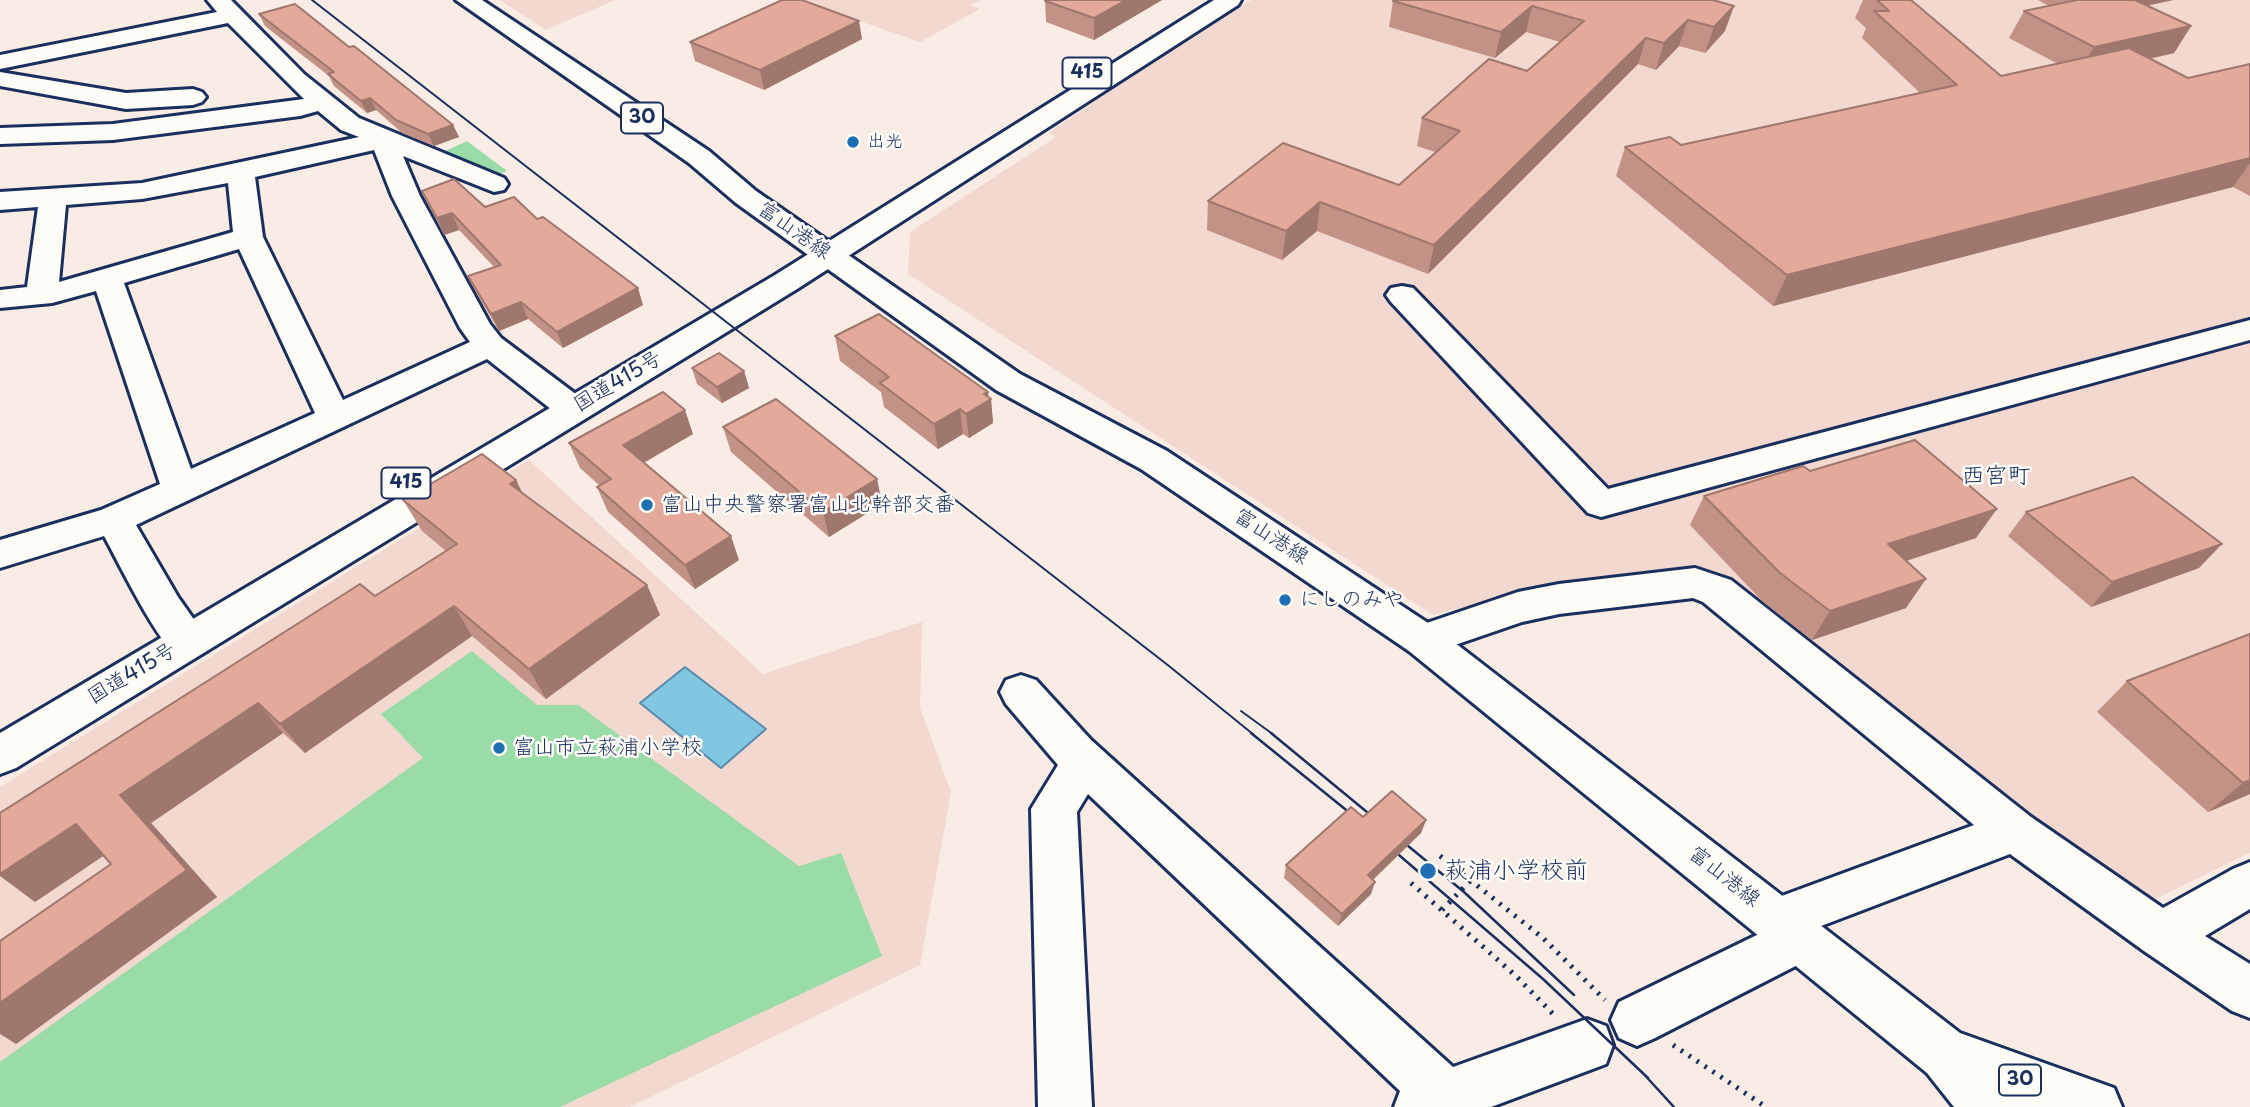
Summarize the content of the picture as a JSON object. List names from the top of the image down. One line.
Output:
{"streets":{"main road":["415","30","富山港線","国道415号"]},"crossings":[["富山港線","国道415号"]],"districts":["西宮町"],"places":["出光","富山中央警察署富山北幹部交番","にしのみや","富山市立萩浦小学校","萩浦小学校前"]}
